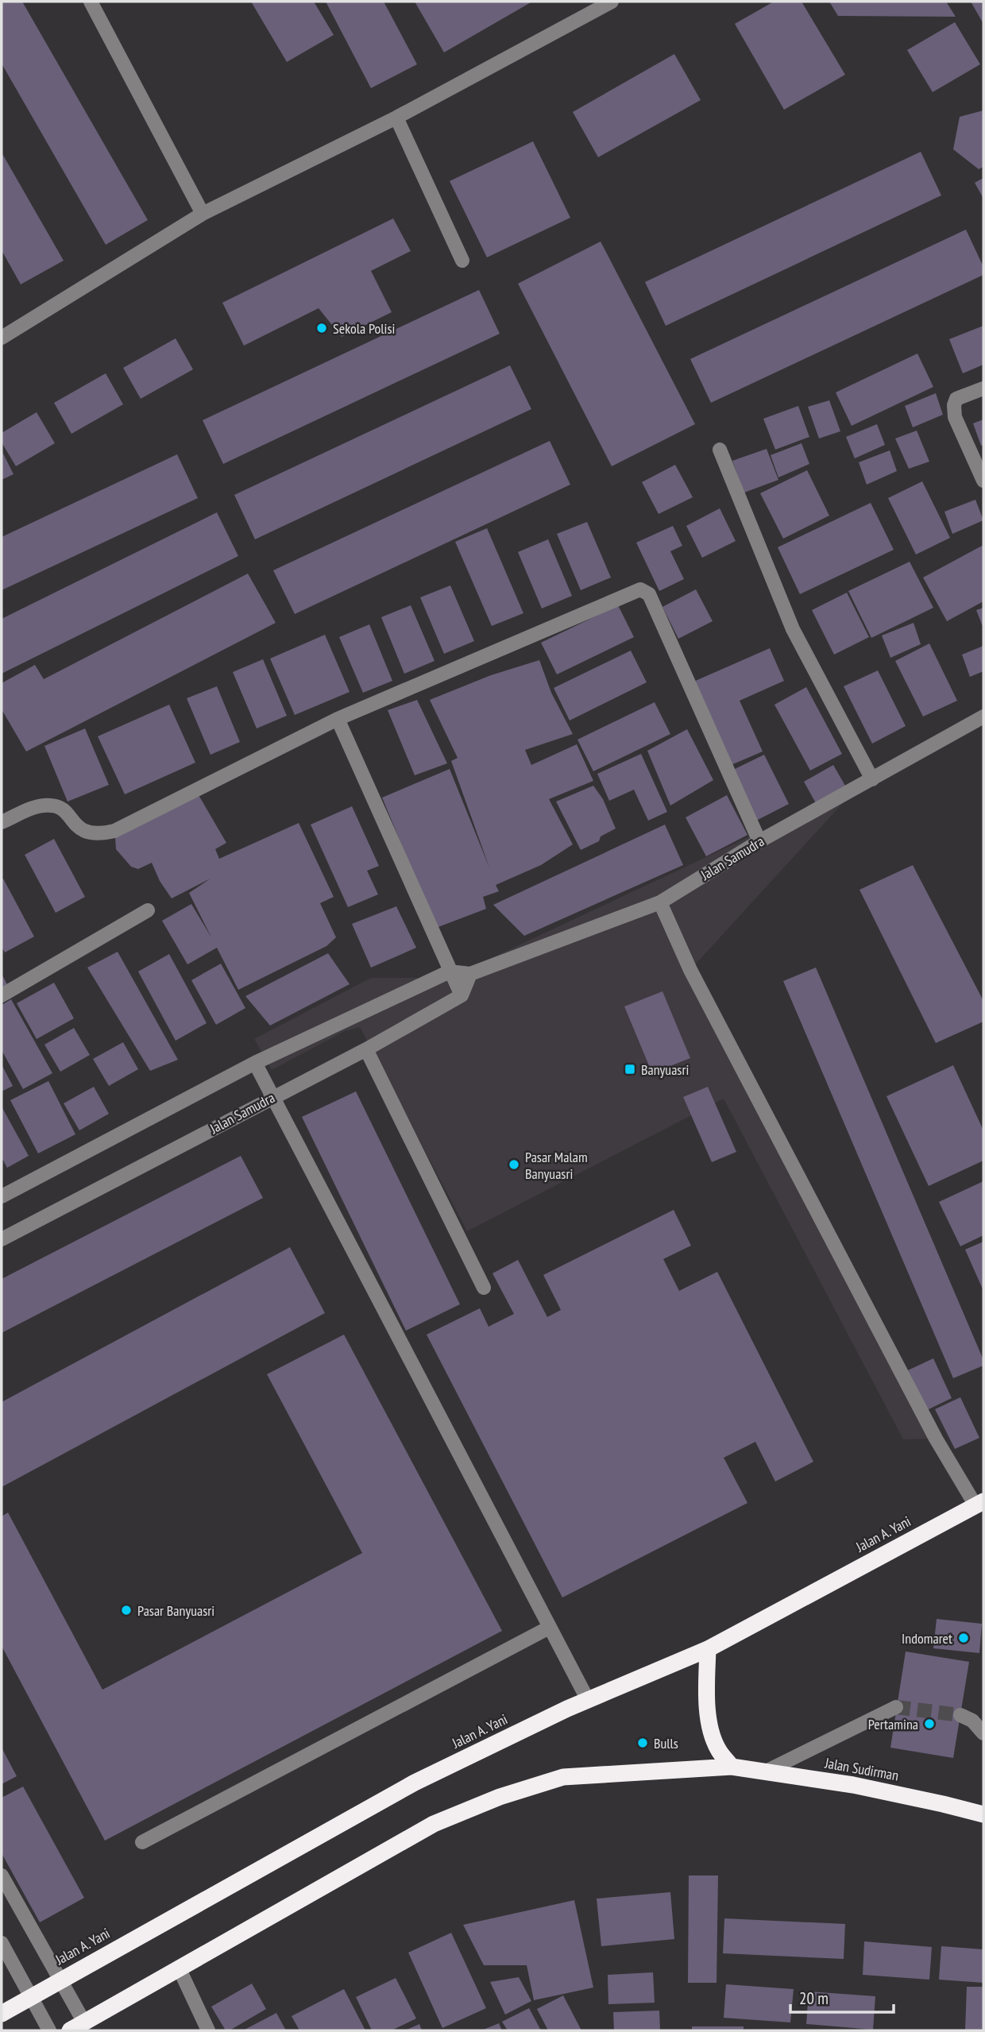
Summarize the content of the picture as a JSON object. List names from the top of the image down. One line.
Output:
{"streets":{"highway":["Jalan A. Yani","Jalan Sudirman"],"street":["Jalan Samudra"]},"places":{"other":["Sekola Polisi","Pasar Malam Banyuasri","Pasar Banyuasri","Indomaret","Pertamina","Bulls"],"transit":["Banyuasri"]},"scale_bar":"20 m"}
